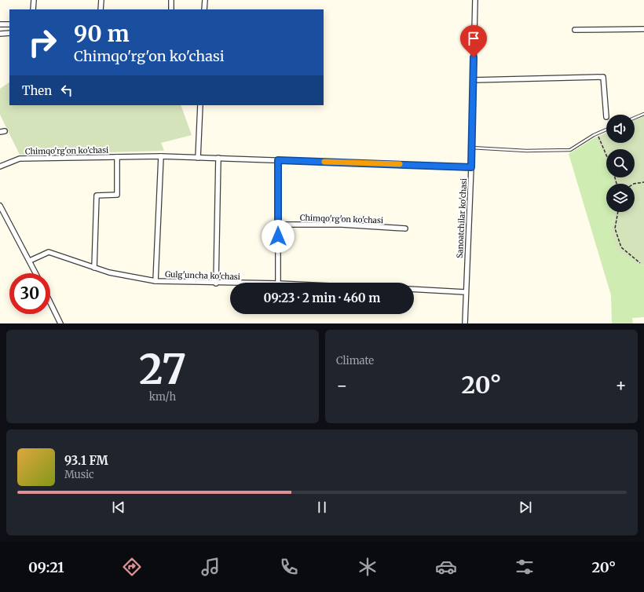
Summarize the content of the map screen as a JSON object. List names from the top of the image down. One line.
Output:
{"streets":{"street":["Chimqo'rg'on ko'chasi","Sanoatchilar ko'chasi","Gulg'uncha ko'chasi"]},"crossings":[["Chimqo'rg'on ko'chasi","Sanoatchilar ko'chasi"],["Chimqo'rg'on ko'chasi","Gulg'uncha ko'chasi"]],"page":{"turn":["90 m","Chimqo'rg'on ko'chasi"],"then":"Then","limit":"30","trip":"09:23 · 2 min · 460 m","tile":[["27","km/h"],"Climate"],"heat":["−","20°","+"],"song":["93.1 FM","Music"],"tabs":["09:21","20°"]}}
